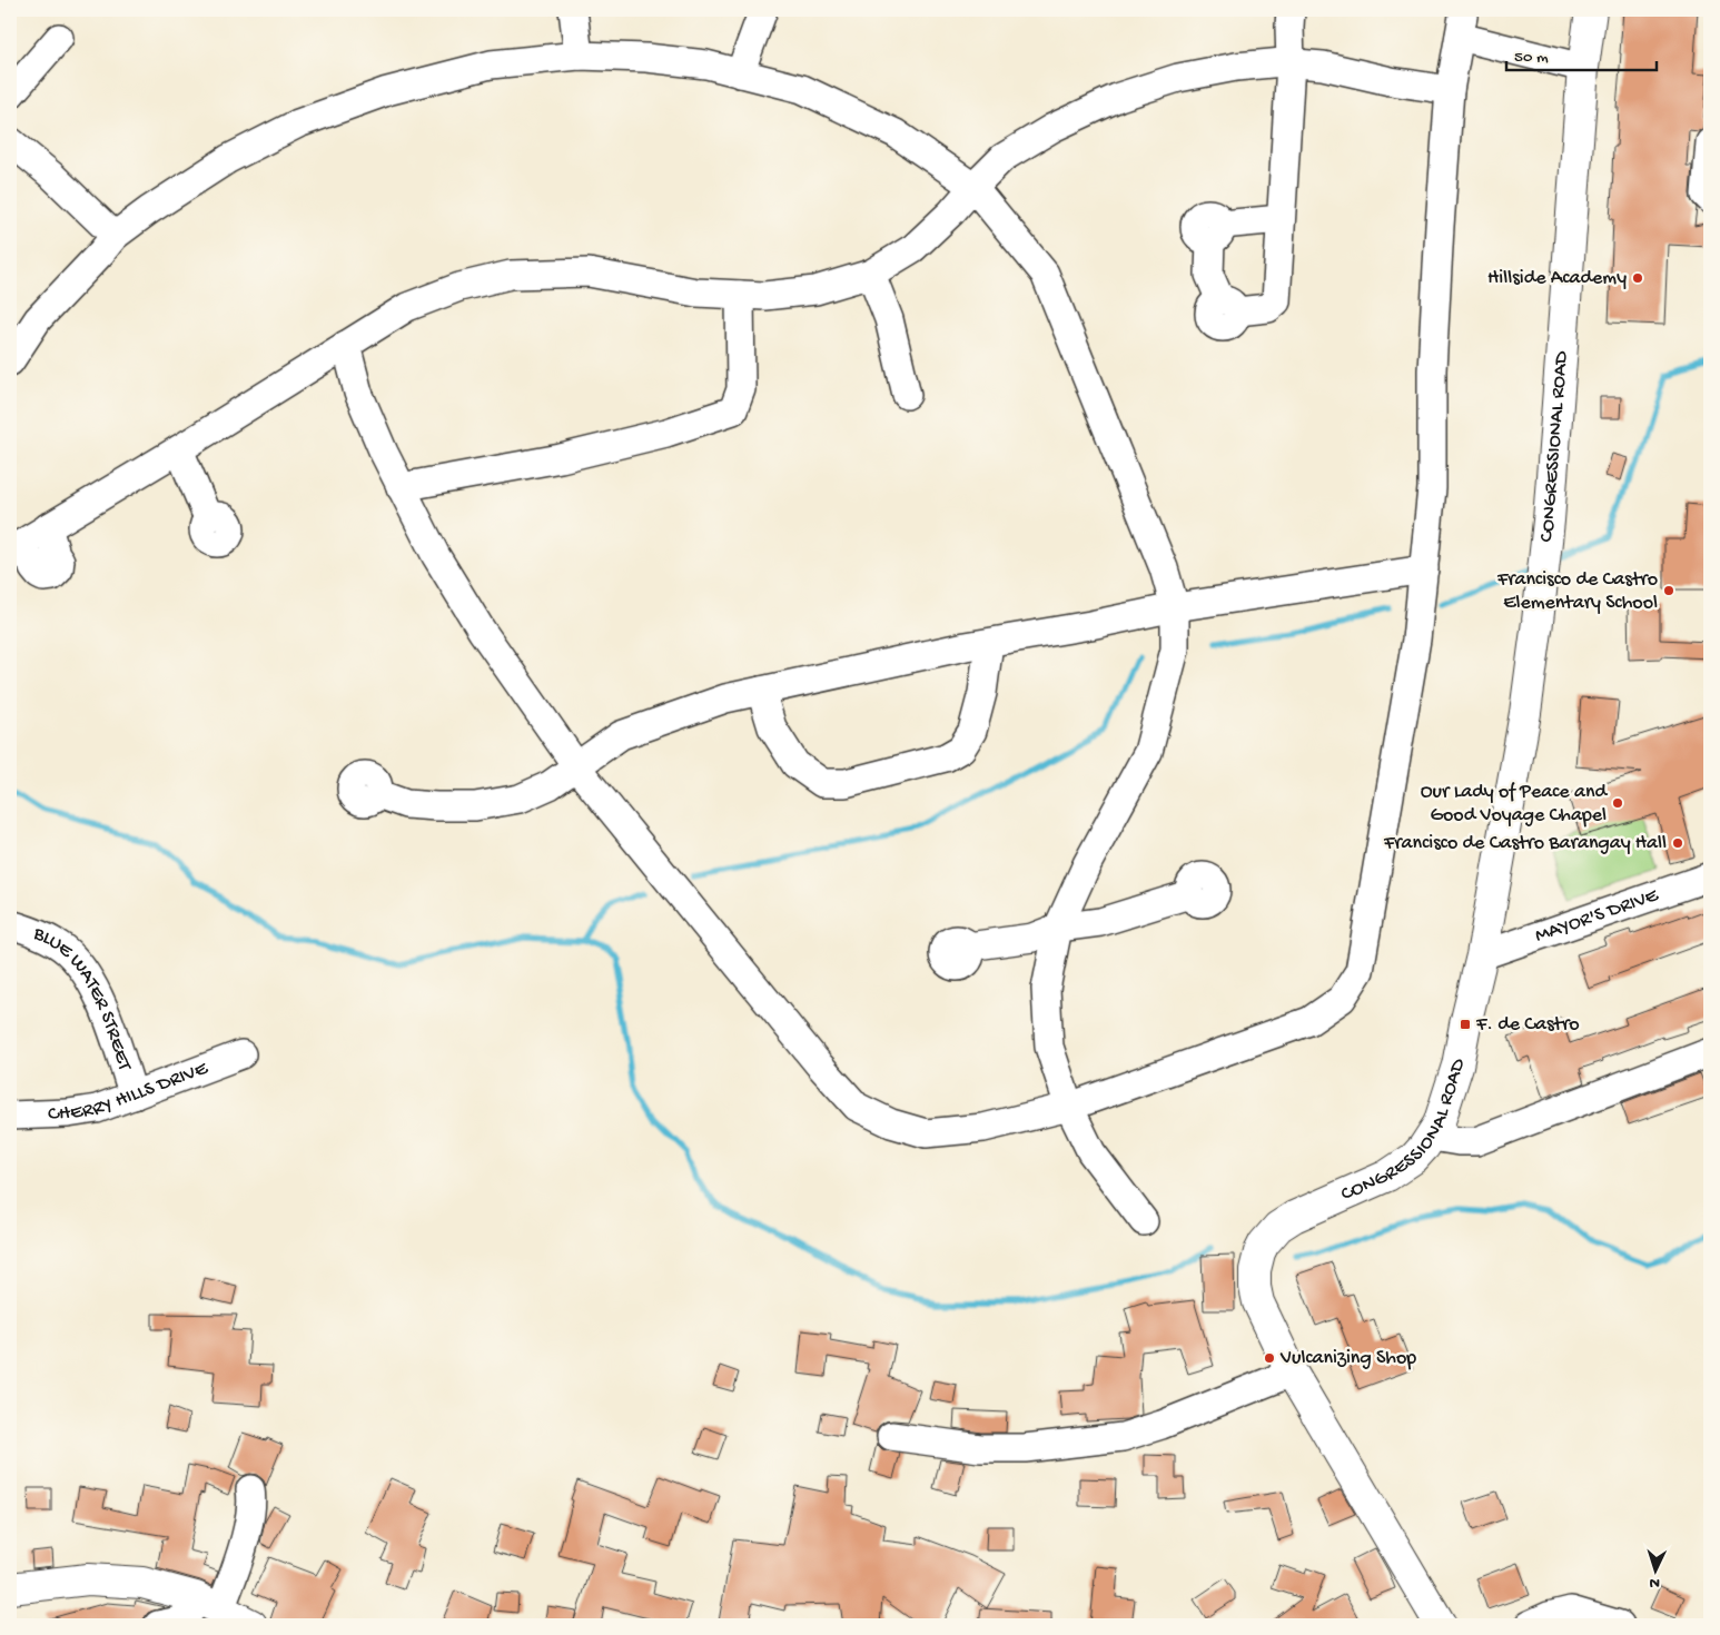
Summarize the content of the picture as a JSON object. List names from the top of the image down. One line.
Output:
{"streets":{"main road":["CONGRESSIONAL ROAD"],"street":["MAYOR'S DRIVE","BLUE WATER STREET","CHERRY HILLS DRIVE"]},"crossings":[["CONGRESSIONAL ROAD","MAYOR'S DRIVE"],["BLUE WATER STREET","CHERRY HILLS DRIVE"]],"places":{"other":["Hillside Academy","Francisco de Castro Elementary School","Our Lady of Peace and Good Voyage Chapel","Francisco de Castro Barangay Hall","Vulcanizing Shop"],"transit":["F. de Castro"]},"scale_bar":"50 m","north":"bottom"}
